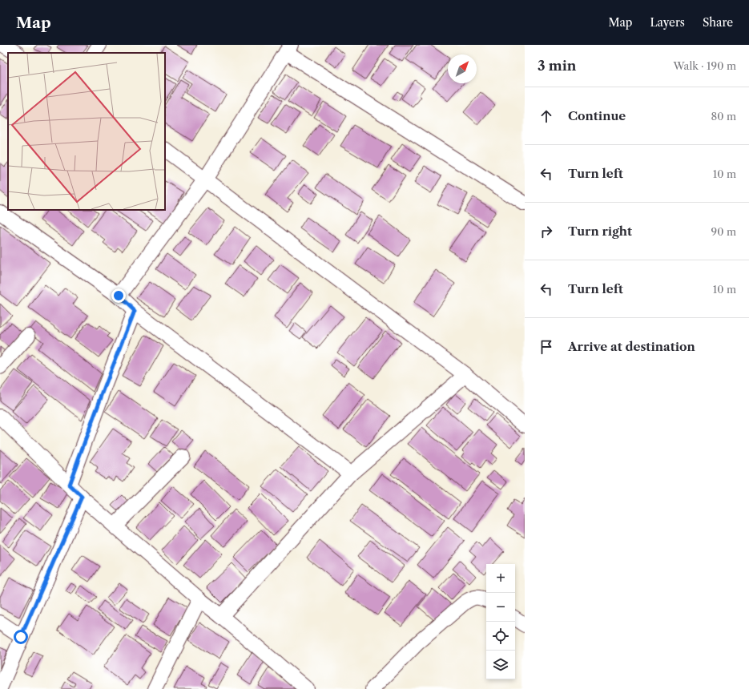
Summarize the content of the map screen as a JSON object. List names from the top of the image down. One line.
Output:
{"north":"top right","page":{"header":"Map","nav":["Map","Layers","Share"],"heading":["3 min","Walk · 190 m"],"list":[["Continue","80 m"],["Turn left","10 m"],["Turn right","90 m"],["Turn left","10 m"],"Arrive at destination"],"map_buttons":["+","−"]}}
